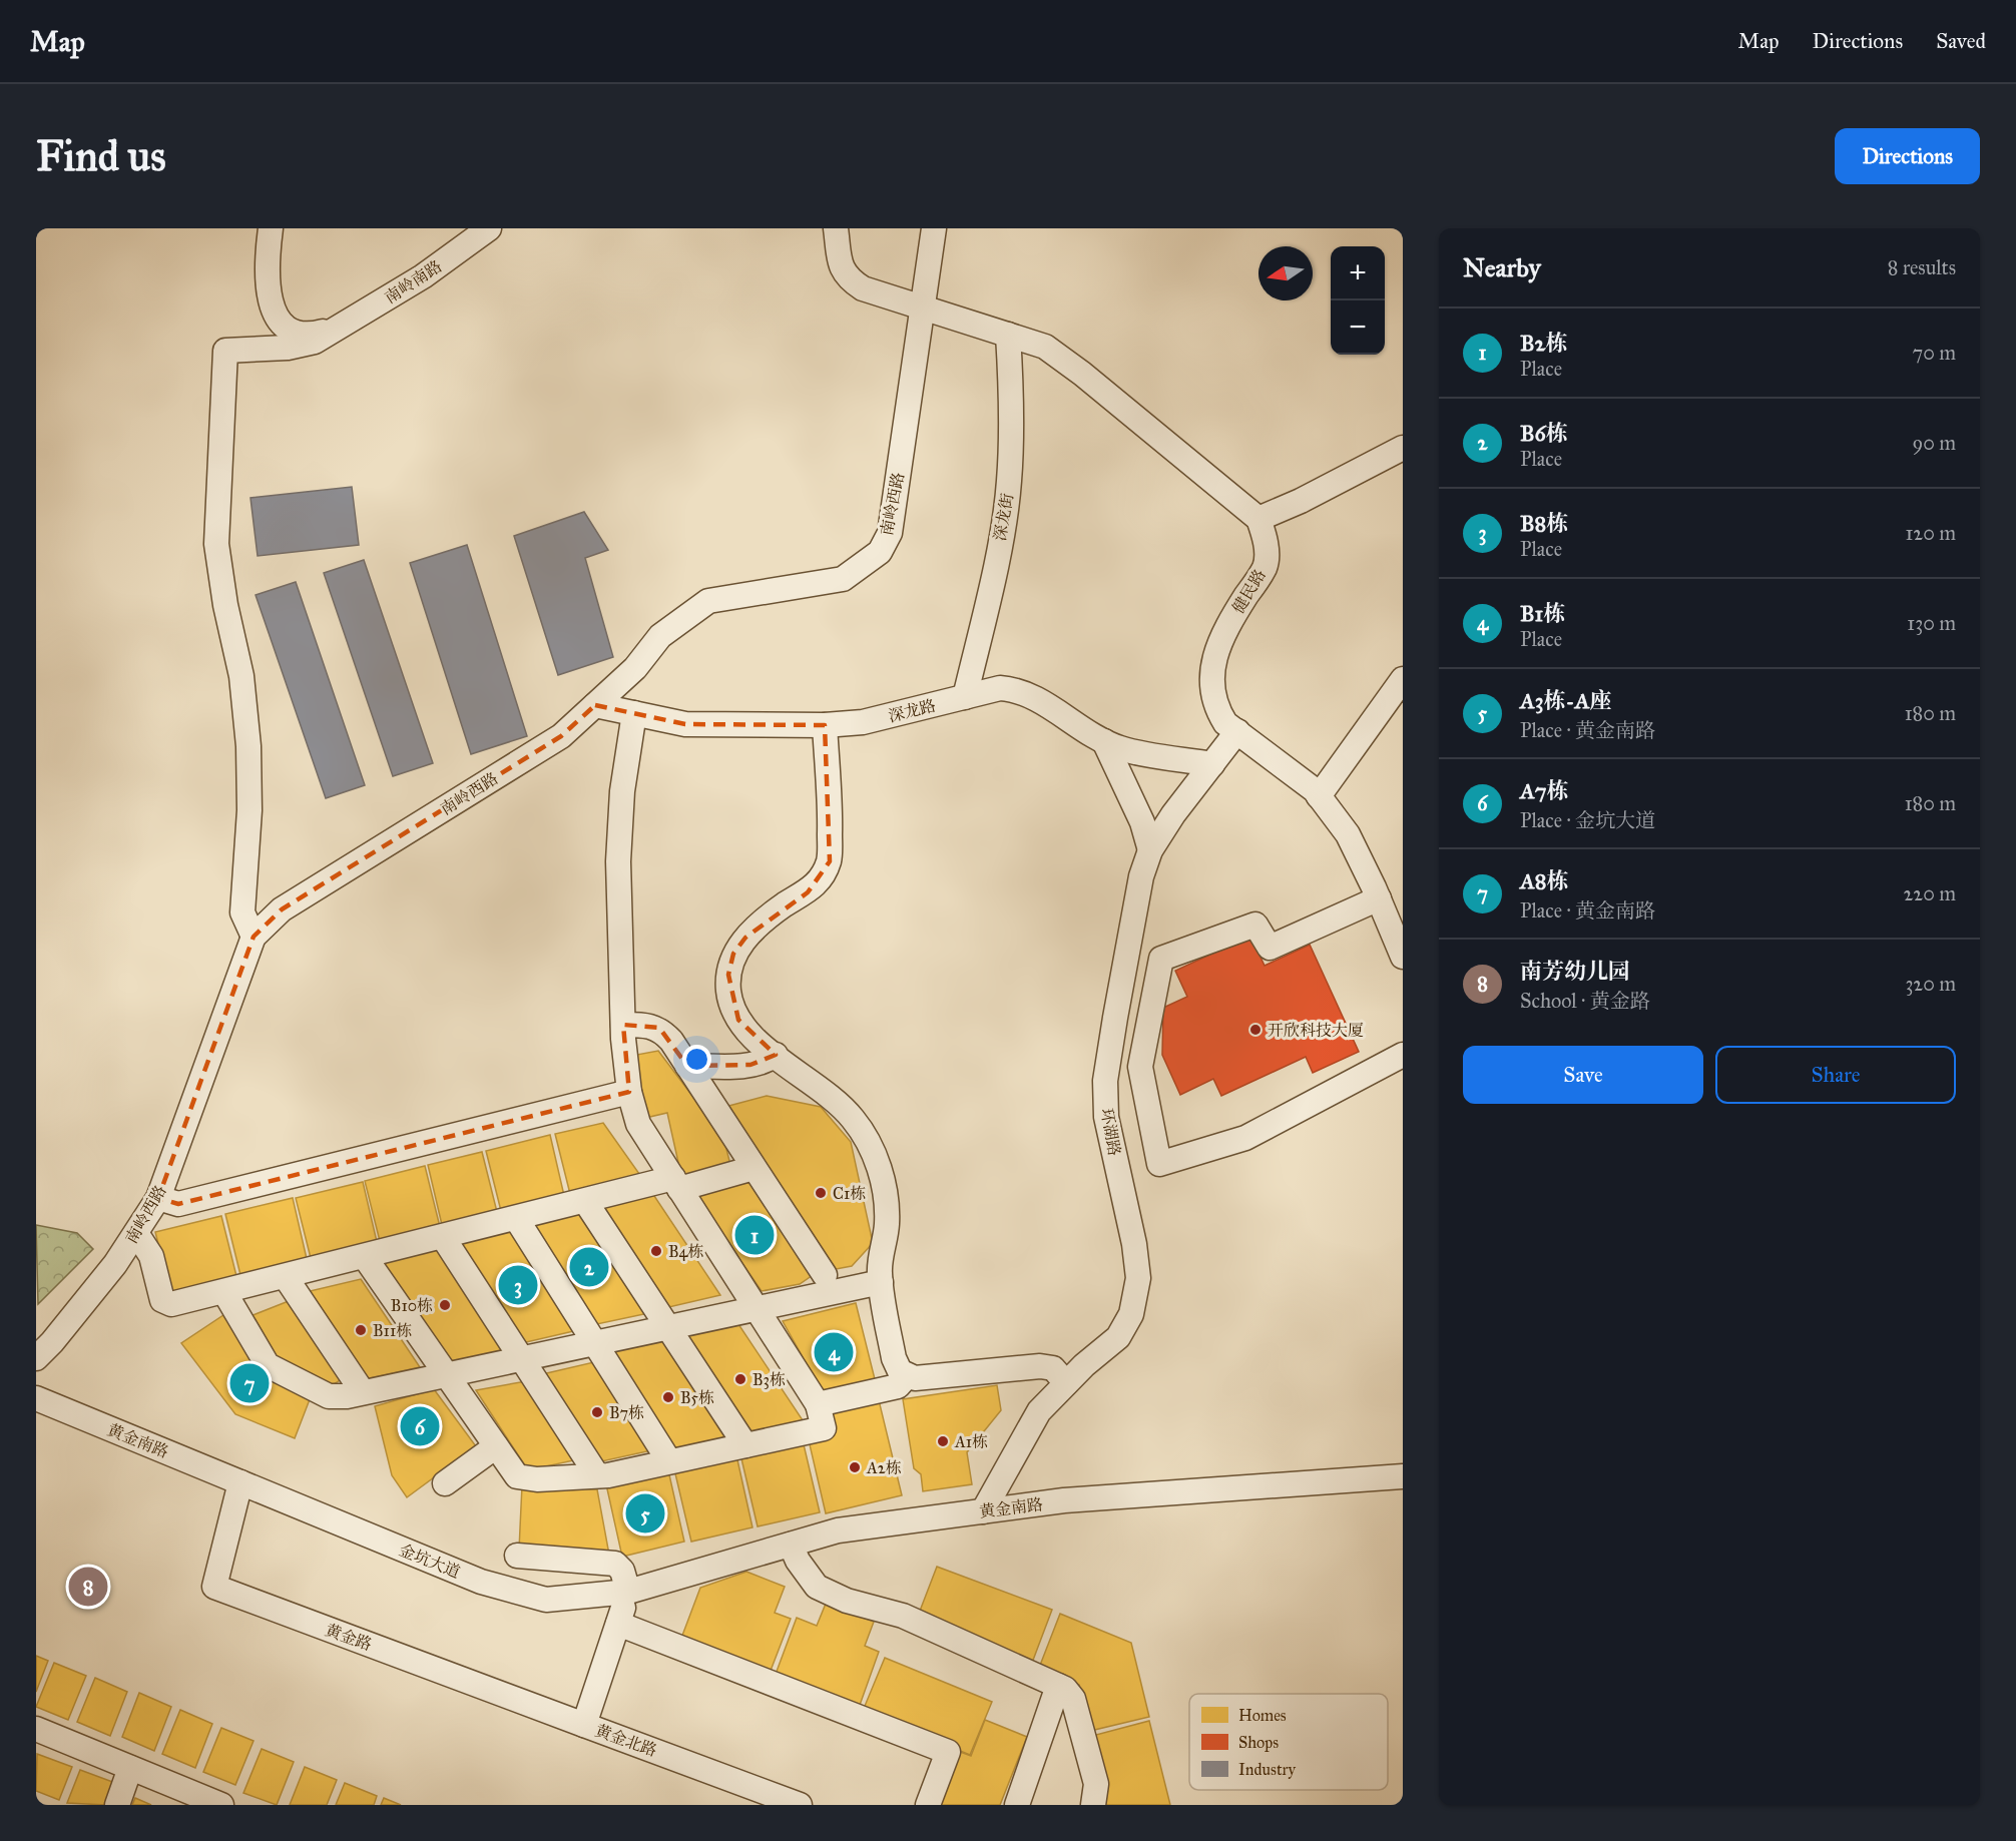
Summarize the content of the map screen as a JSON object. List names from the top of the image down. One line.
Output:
{"streets":{"street":["南岭南路","南岭西路","深龙街","健民路","深龙路","环湖路","黄金南路","金坑大道","黄金路","黄金北路"]},"crossings":[["南岭南路","南岭西路"],["南岭西路","深龙路"],["深龙街","深龙路"],["健民路","环湖路"],["深龙路","环湖路"],["环湖路","黄金南路"],["黄金南路","金坑大道"],["黄金南路","黄金路"],["黄金南路","黄金北路"],["金坑大道","黄金路"],["金坑大道","黄金北路"],["黄金路","黄金北路"]],"places":["开欣科技大厦","C1栋","B4栋","B10栋","B11栋","B3栋","B5栋","B7栋","A1栋","A2栋"],"legend":["Homes","Shops","Industry"],"north":"left","page":{"header":"Map","nav":["Map","Directions","Saved"],"buttons":["Directions",["Save","Share"]],"title":"Find us","heading":["Nearby","8 results"],"map_buttons":["+","−"],"list":[{"mark":"1","name":"B2栋","note":"Place","value":"70 m"},{"mark":"2","name":"B6栋","note":"Place","value":"90 m"},{"mark":"3","name":"B8栋","note":"Place","value":"120 m"},{"mark":"4","name":"B1栋","note":"Place","value":"130 m"},{"mark":"5","name":"A3栋-A座","note":"Place · 黄金南路","value":"180 m"},{"mark":"6","name":"A7栋","note":"Place · 金坑大道","value":"180 m"},{"mark":"7","name":"A8栋","note":"Place · 黄金南路","value":"220 m"},{"mark":"8","name":"南芳幼儿园","note":"School · 黄金路","value":"320 m"}],"pins":["1","2","3","4","7","6","5","8"]}}
